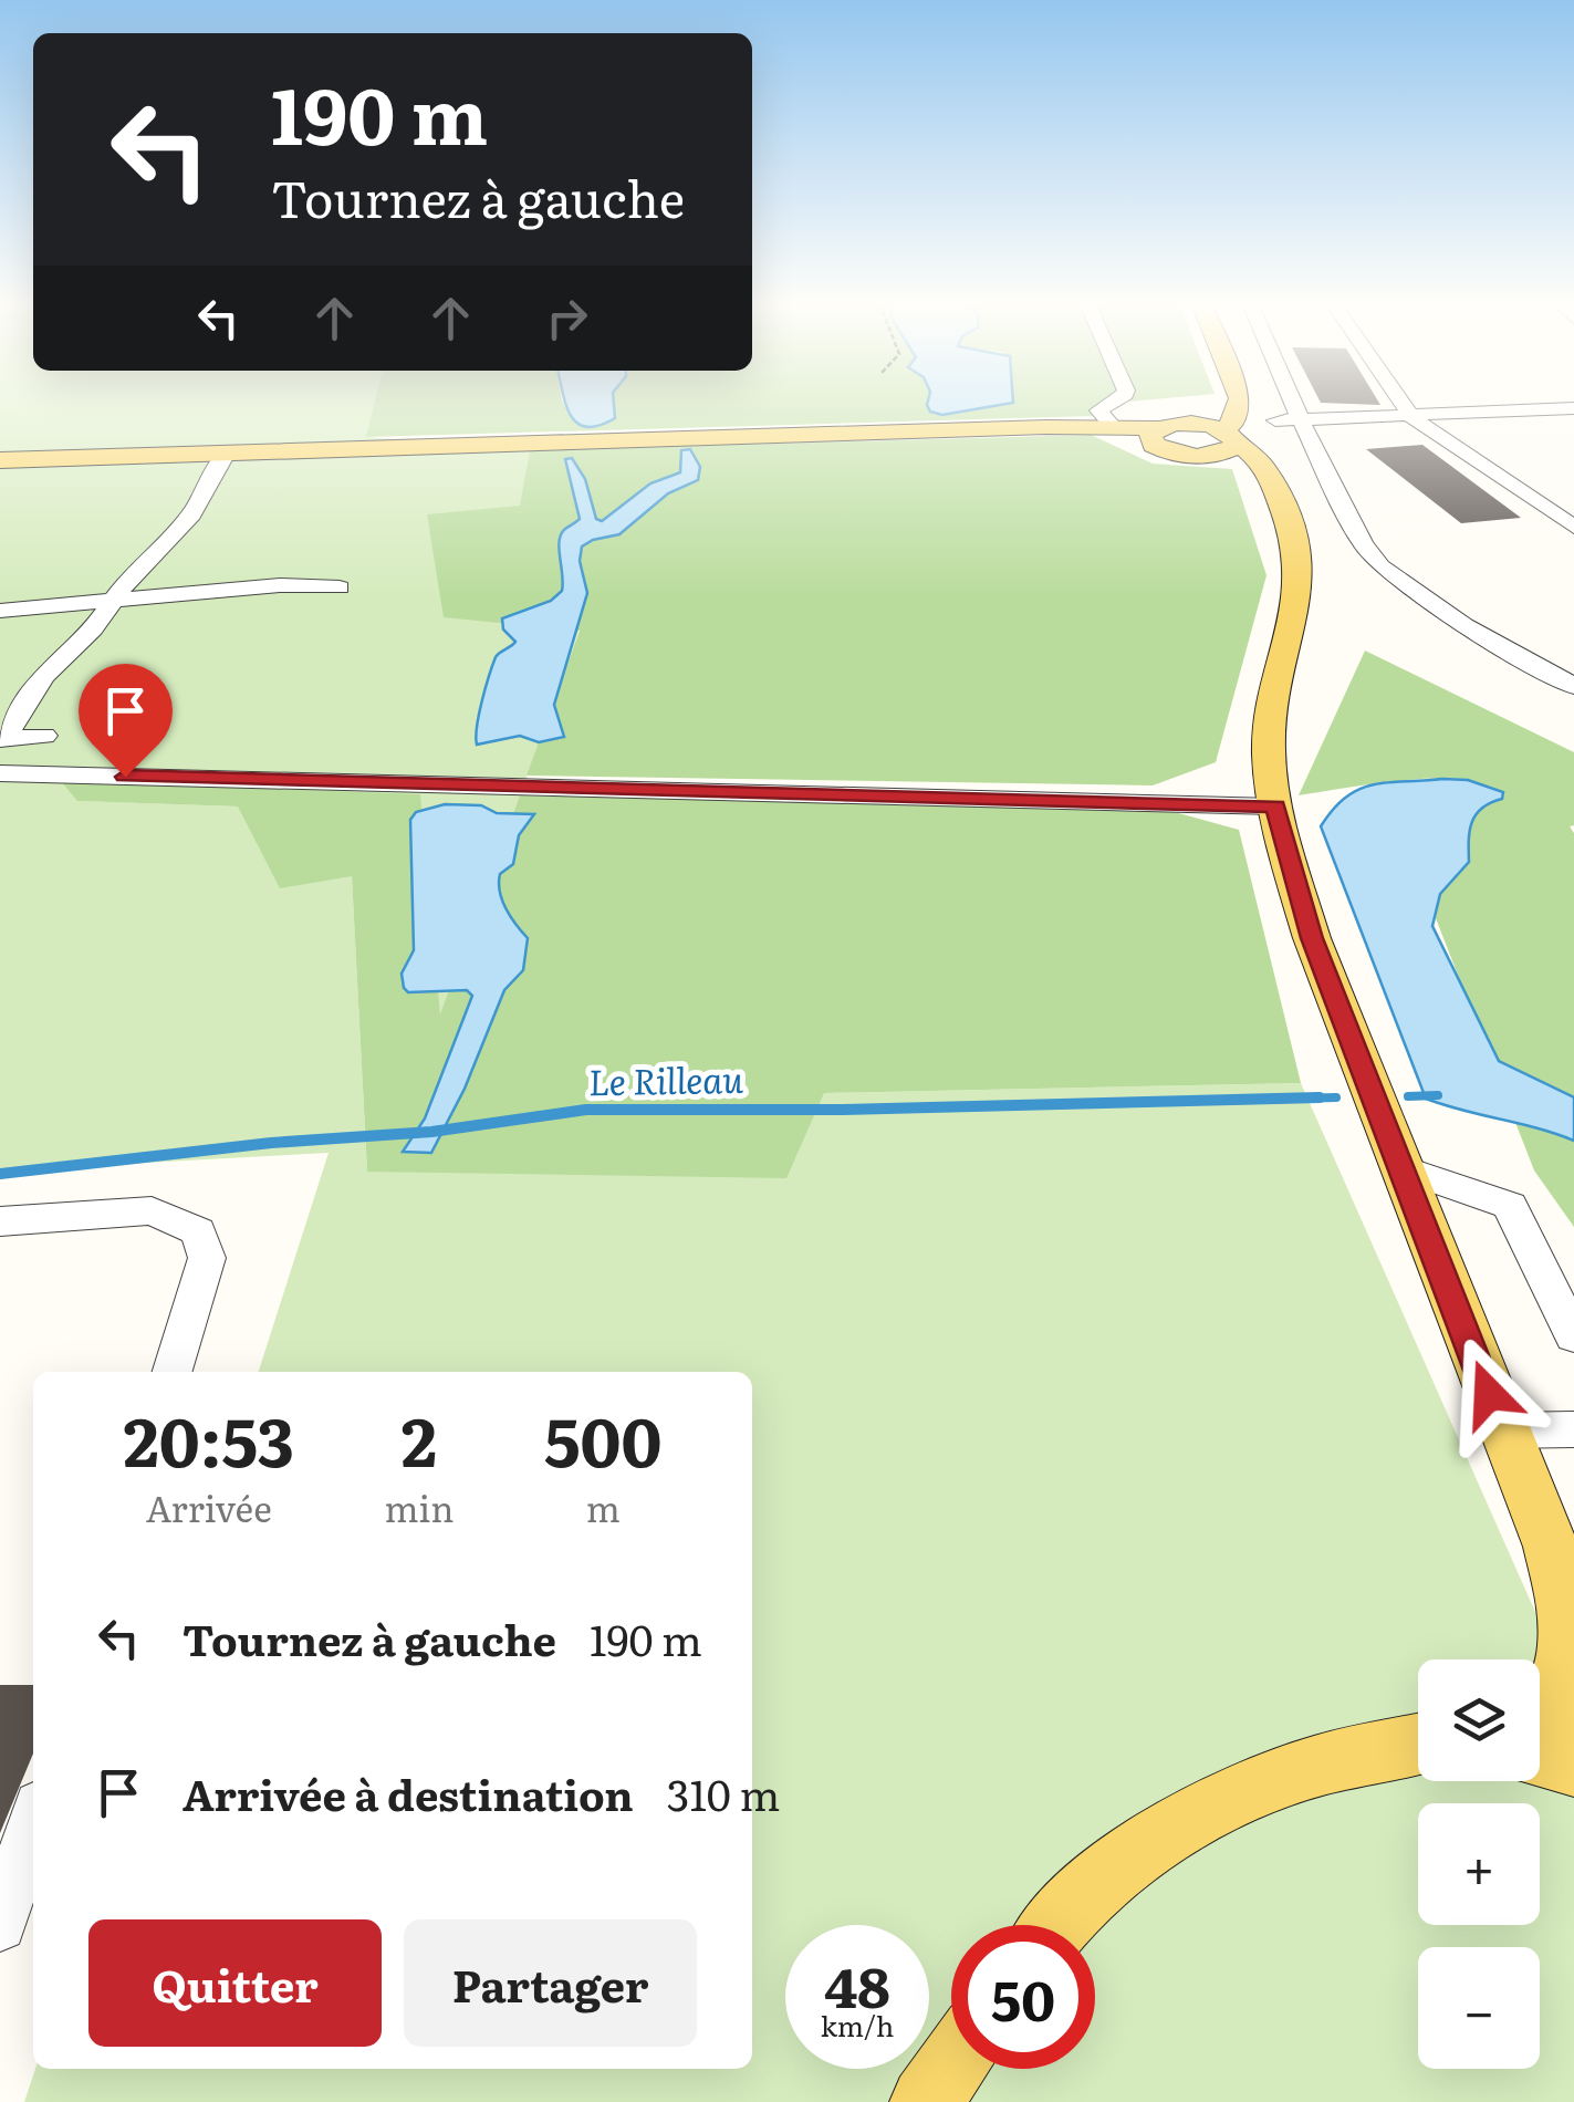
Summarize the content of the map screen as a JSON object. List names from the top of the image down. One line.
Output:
{"water":["Le Rilleau"],"page":{"turn":["190 m","Tournez à gauche"],"eta":["20:53","Arrivée","2","min","500","m"],"list":[{"name":"Tournez à gauche","value":"190 m"},{"name":"Arrivée à destination","value":"310 m"}],"map_buttons":["+","−"],"buttons":["Quitter","Partager"],"speed":"48 km/h","limit":"50"}}
